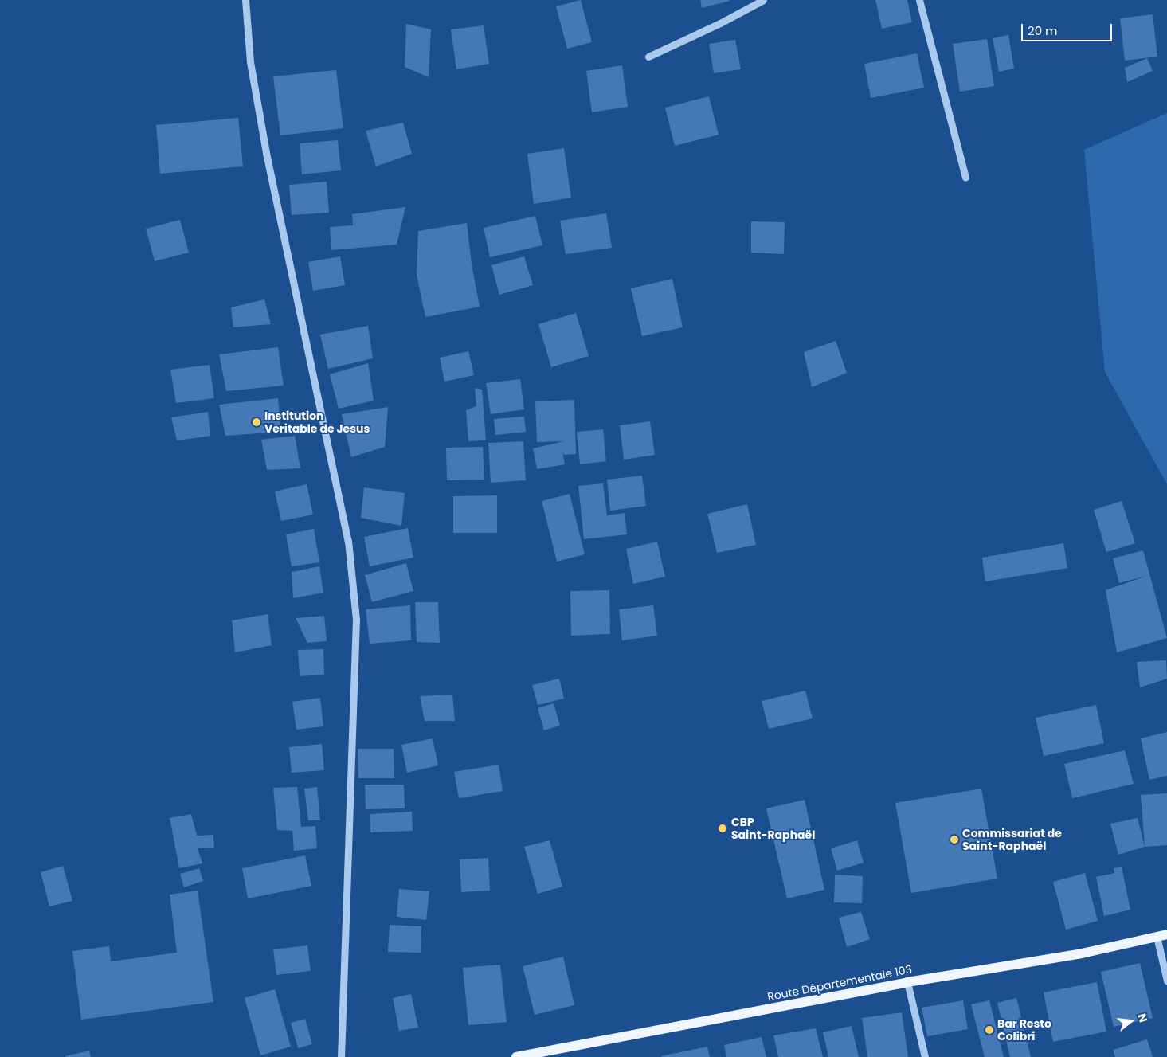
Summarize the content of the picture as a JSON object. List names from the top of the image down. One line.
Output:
{"streets":{"main road":["Route Départementale 103"]},"places":["Institution Veritable de Jesus","CBP Saint-Raphaël","Commissariat de Saint-Raphaël","Bar Resto Colibri"],"scale_bar":"20 m","north":"right"}
